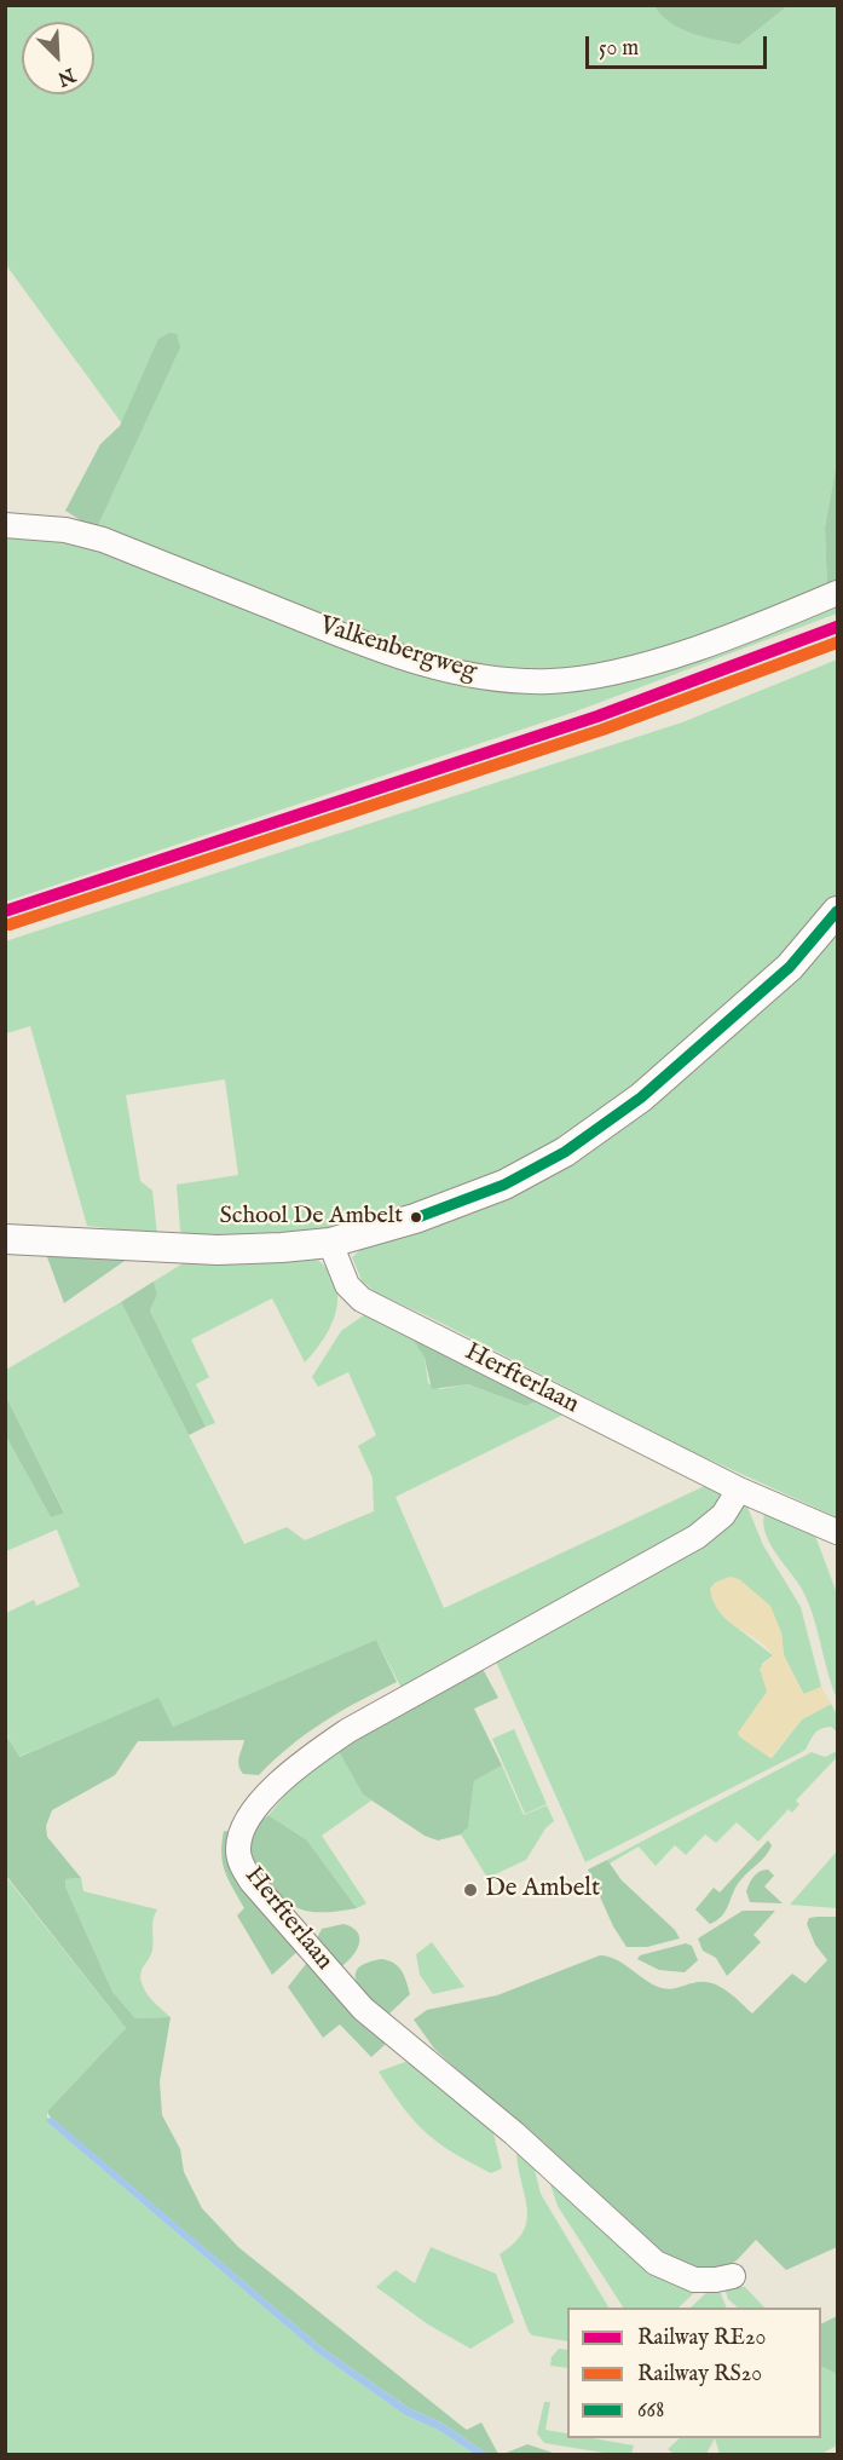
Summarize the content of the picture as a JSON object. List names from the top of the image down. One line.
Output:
{"streets":{"street":["Valkenbergweg","Herfterlaan"]},"places":["School De Ambelt","De Ambelt"],"lines":["rail line RE20","rail line RS20","transit line 668"],"legend":["Railway RE20","Railway RS20","668"],"scale_bar":"50 m","north":"bottom right"}
